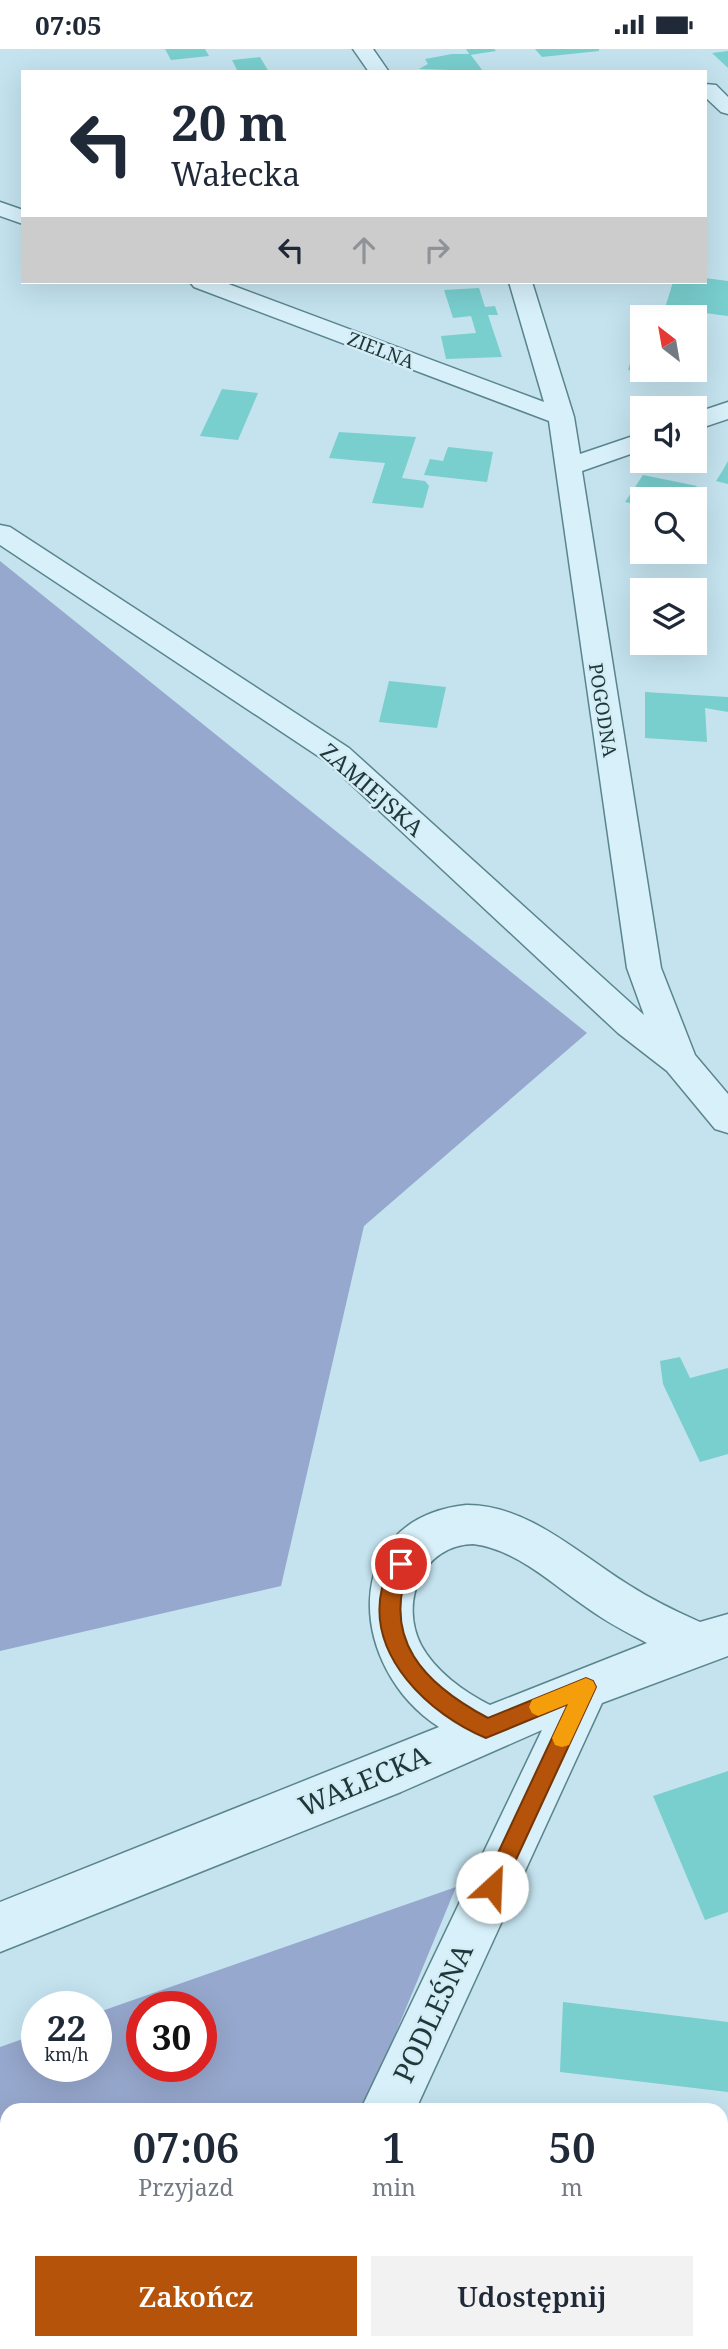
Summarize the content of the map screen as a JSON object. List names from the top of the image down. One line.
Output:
{"streets":{"street":["ZIELNA","POGODNA","ZAMIEJSKA","WAŁECKA","PODLEŚNA"]},"crossings":[["ZIELNA","POGODNA"],["POGODNA","ZAMIEJSKA"],["WAŁECKA","PODLEŚNA"]],"north":"top left","page":{"status":"07:05","turn":["20 m","Wałecka"],"speed":"22 km/h","limit":"30","eta":["07:06","Przyjazd","1","min","50","m"],"buttons":["Zakończ","Udostępnij"]}}
